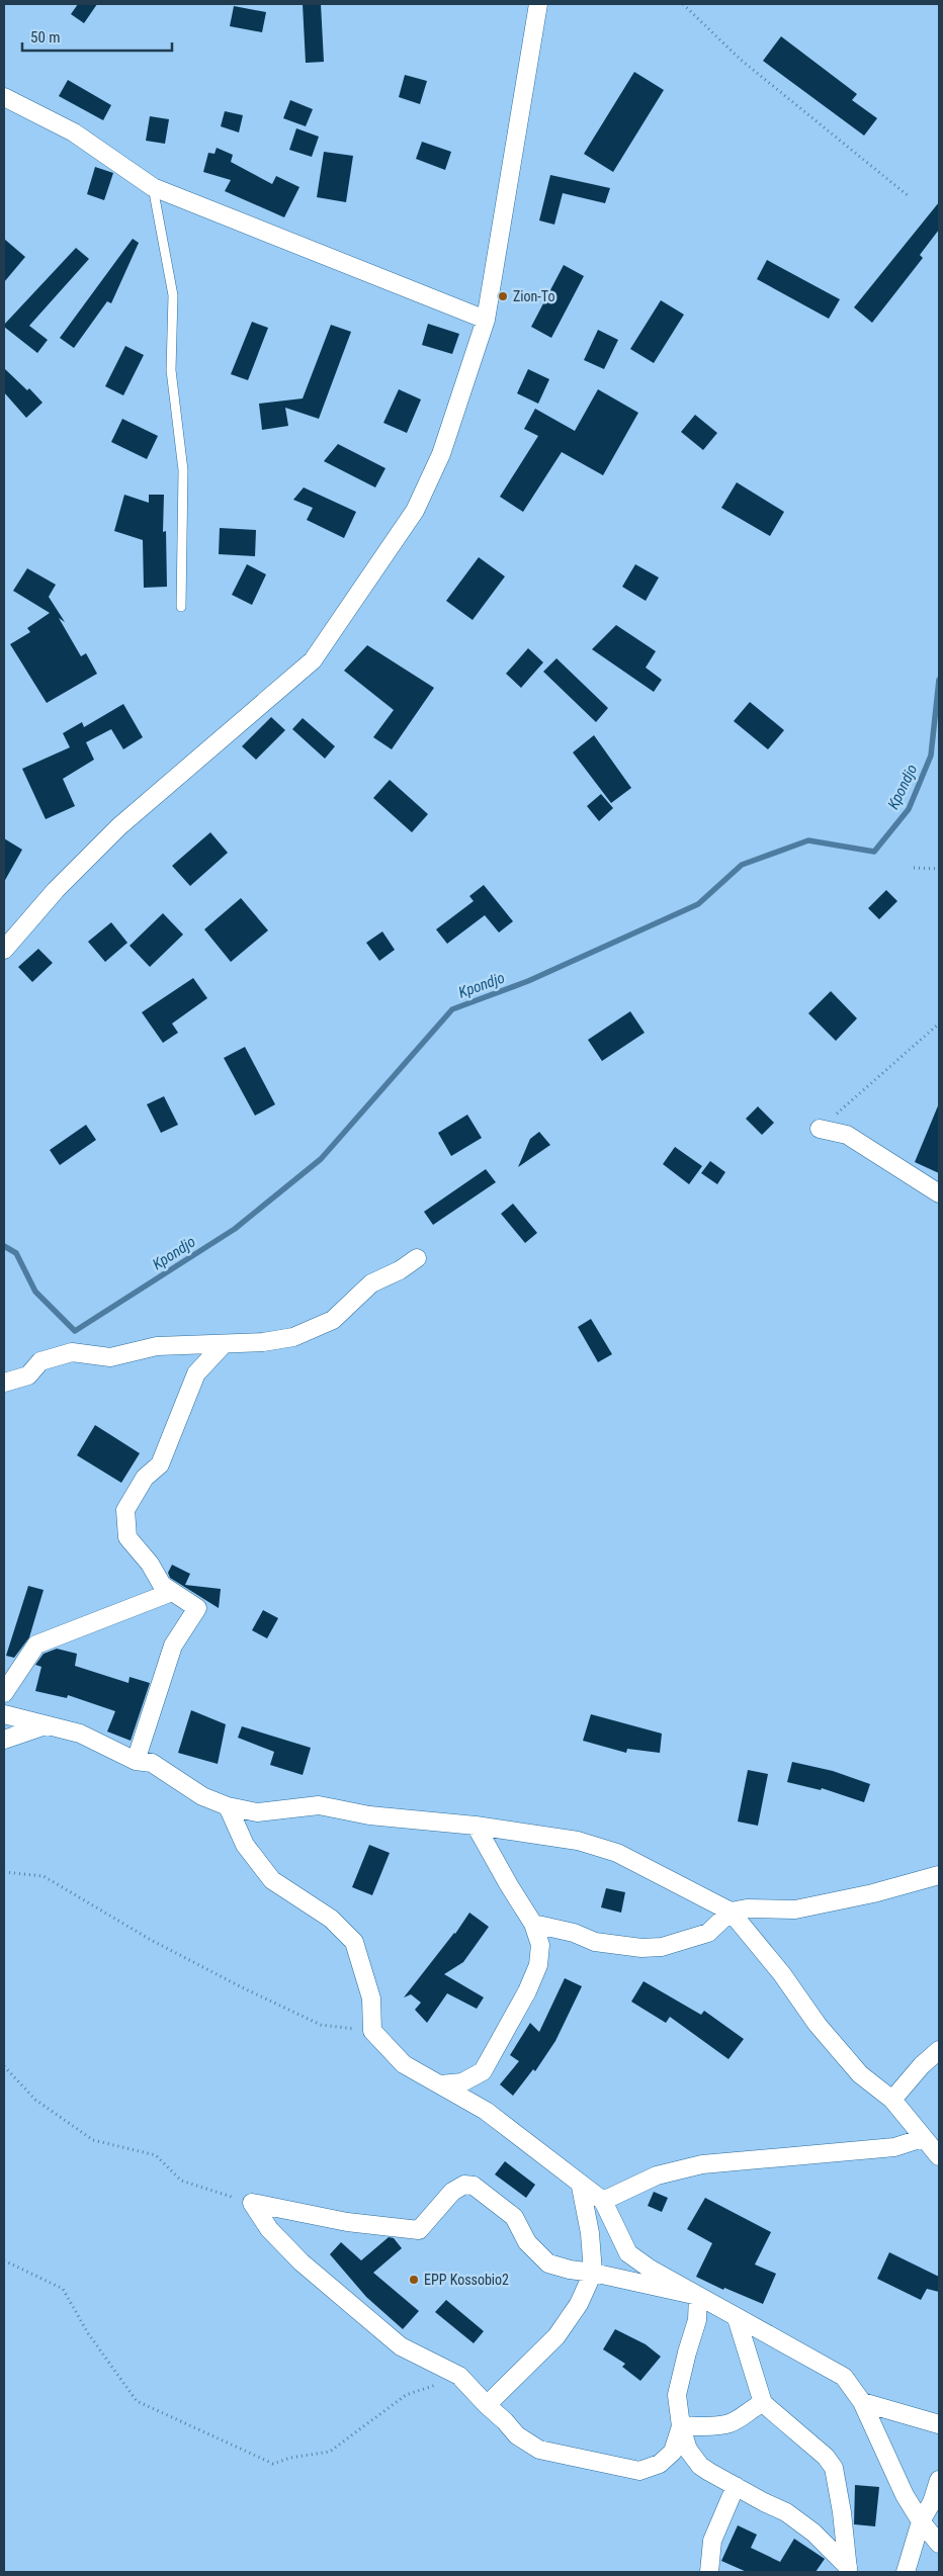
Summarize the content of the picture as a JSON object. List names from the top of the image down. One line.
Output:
{"water":["Kpondjo"],"places":["Zion-To","EPP Kossobio2"],"scale_bar":"50 m"}
